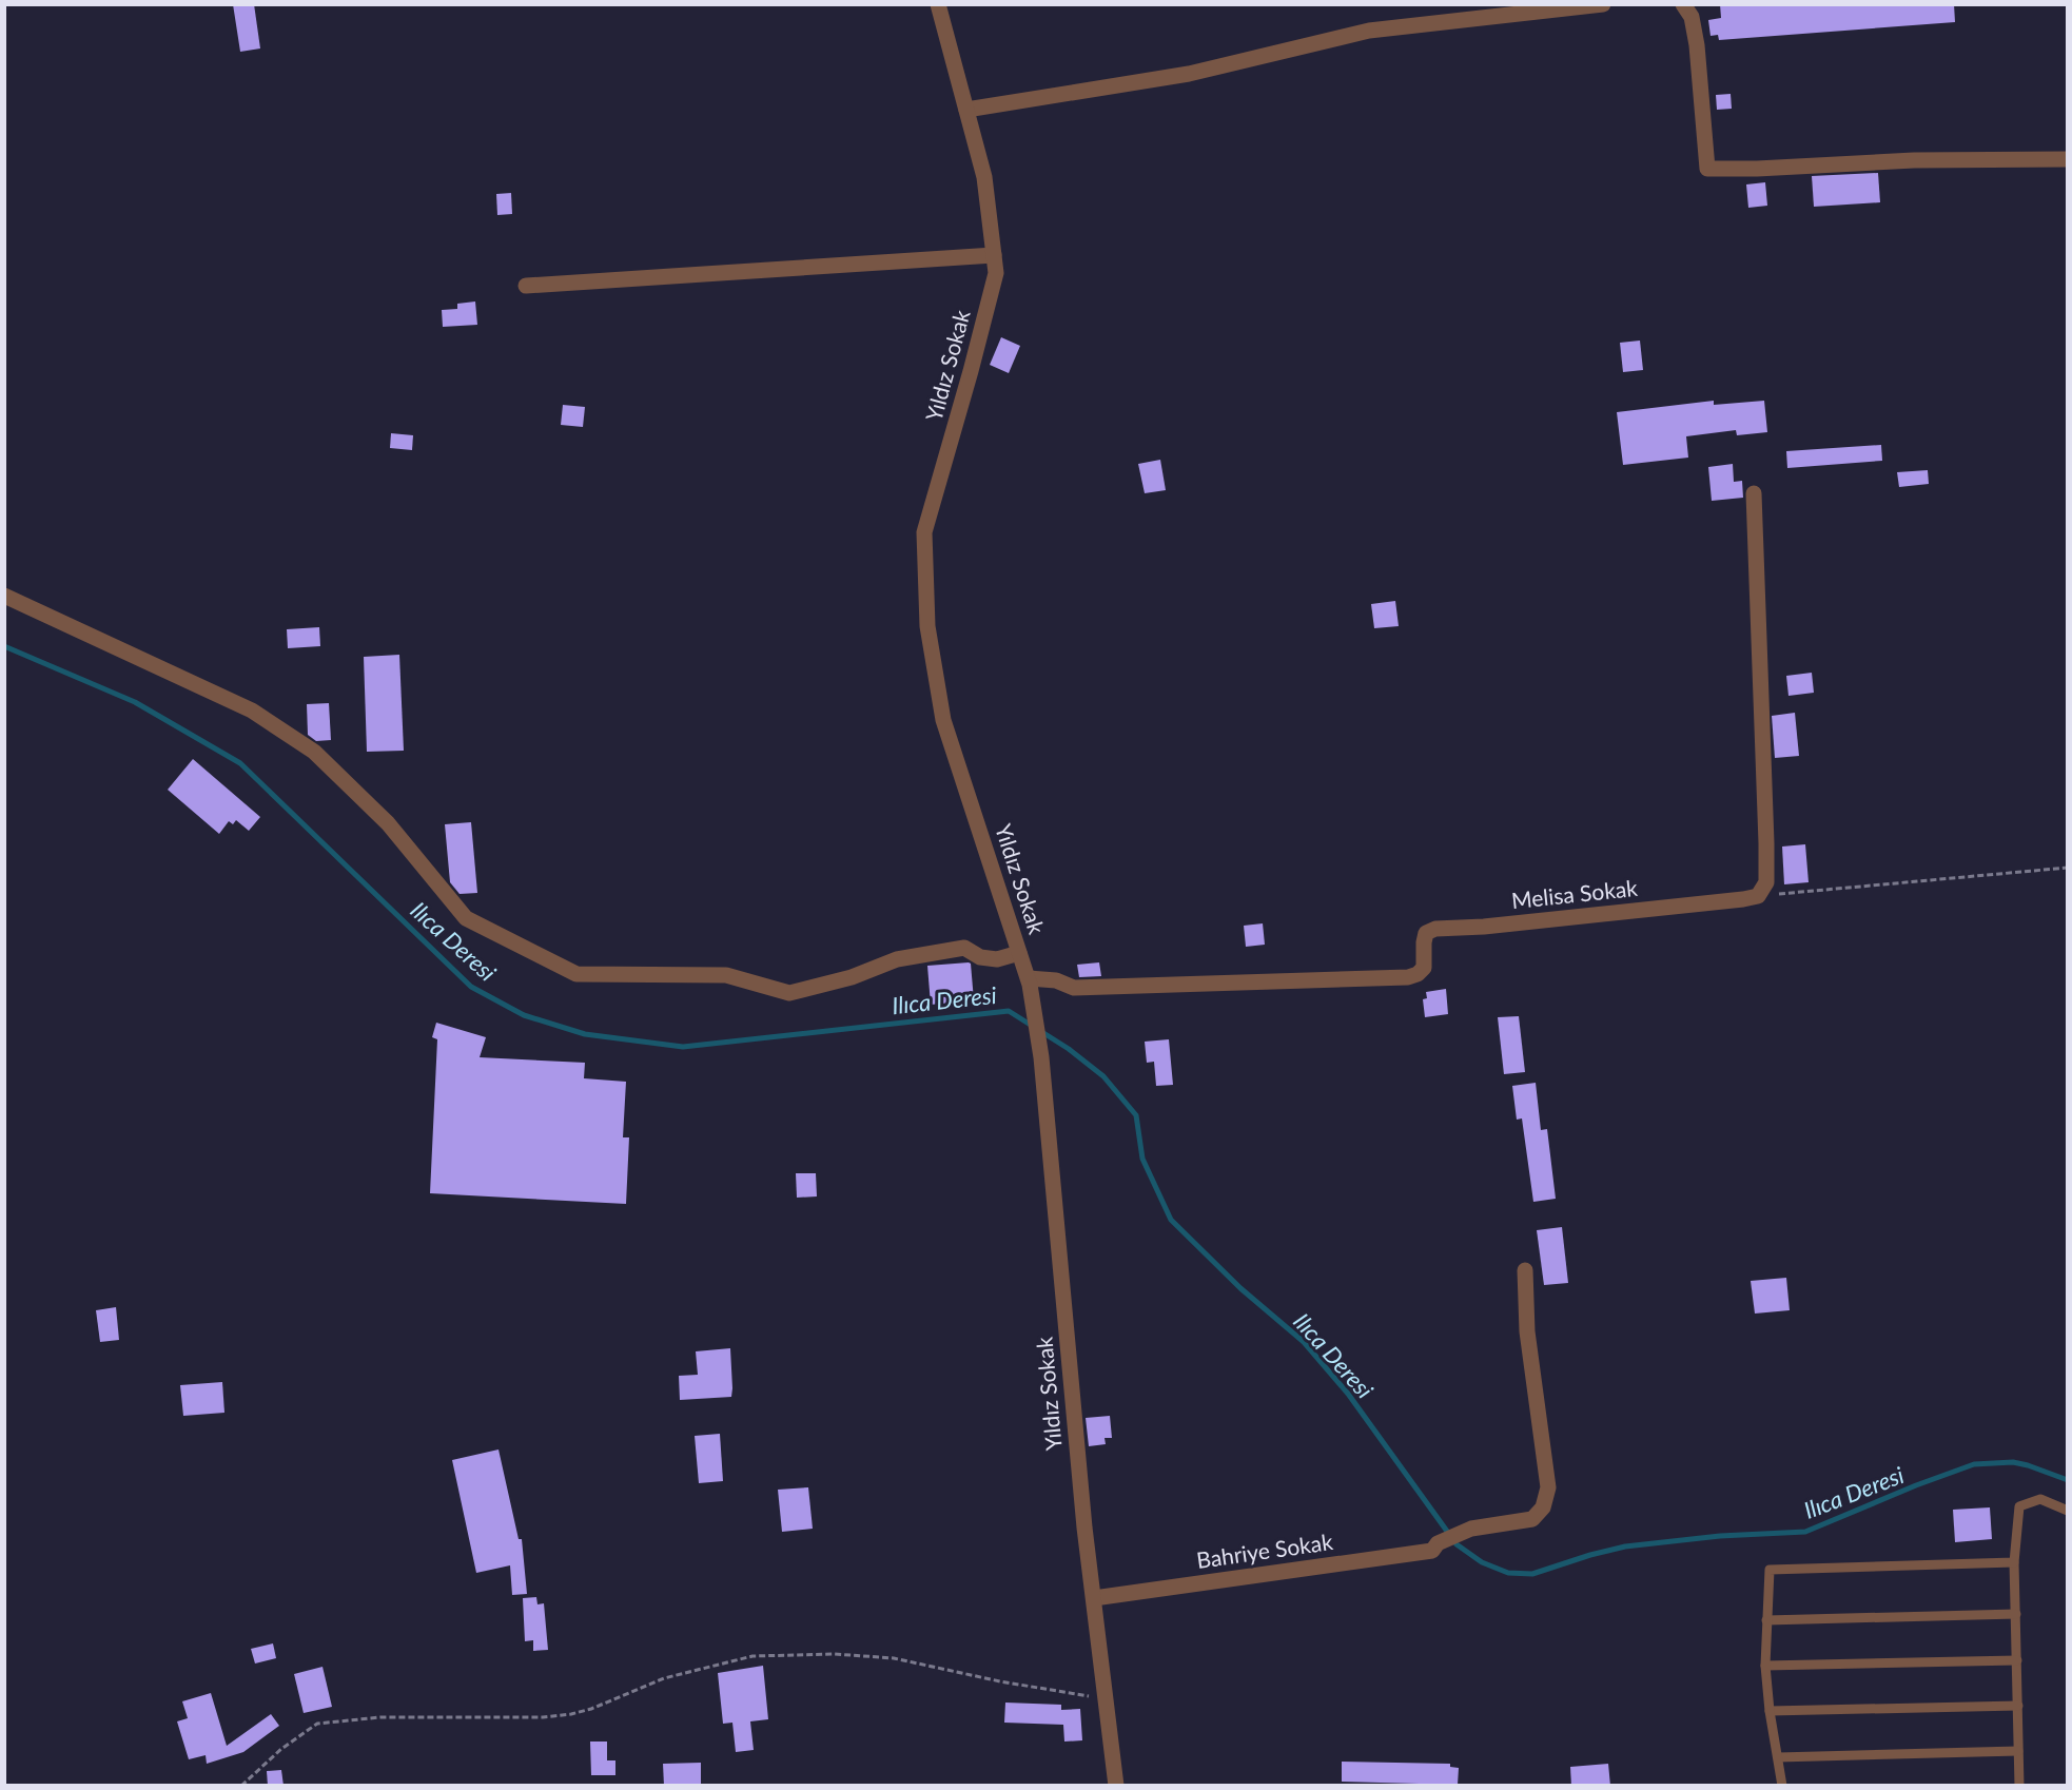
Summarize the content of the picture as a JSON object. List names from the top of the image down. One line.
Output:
{"streets":{"street":["Yıldız Sokak","Melisa Sokak","Bahriye Sokak"]},"crossings":[["Yıldız Sokak","Melisa Sokak"],["Yıldız Sokak","Bahriye Sokak"]],"water":["Ilıca Deresi"]}
